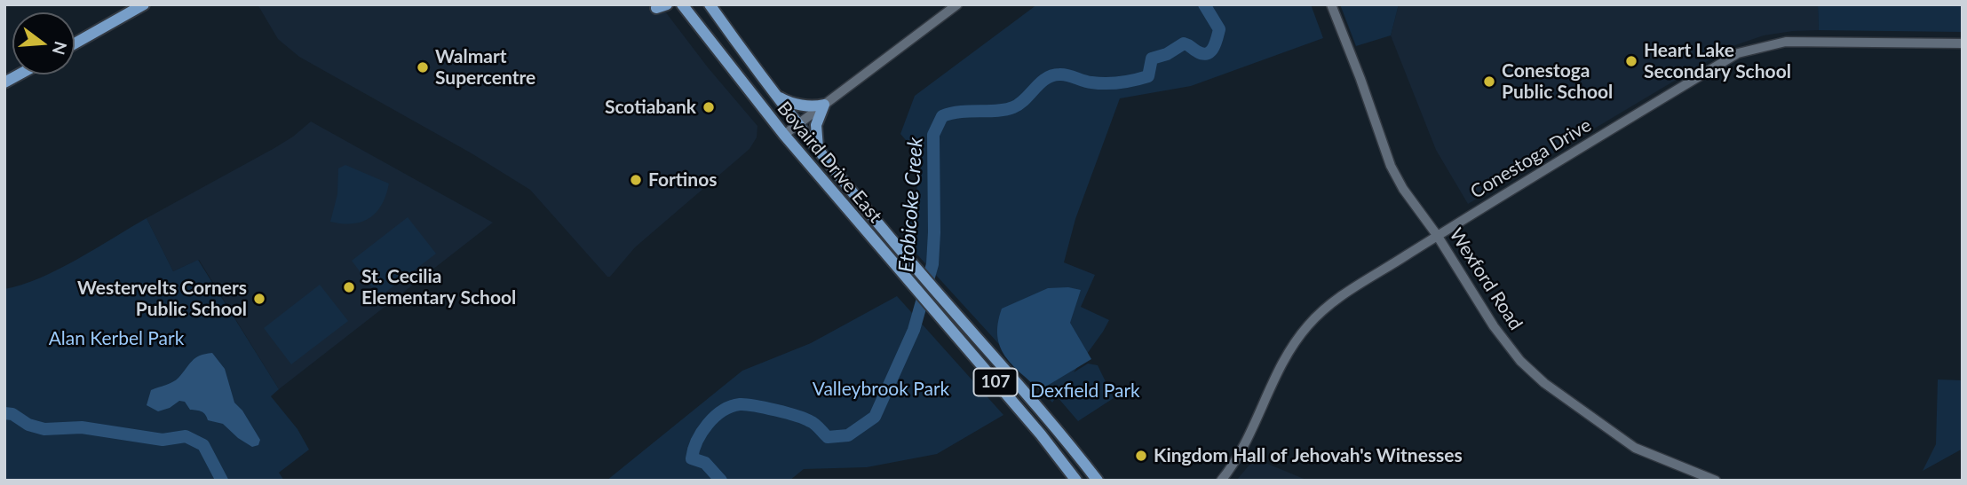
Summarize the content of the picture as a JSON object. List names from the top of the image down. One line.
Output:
{"streets":{"main road":["Bovaird Drive East","107"],"street":["Conestoga Drive","Wexford Road"]},"crossings":[["Conestoga Drive","Wexford Road"]],"water":["Etobicoke Creek"],"parks":["Alan Kerbel Park","Valleybrook Park","Dexfield Park"],"places":["Heart Lake Secondary School","Walmart Supercentre","Conestoga Public School","Scotiabank","Fortinos","St. Cecilia Elementary School","Westervelts Corners Public School","Kingdom Hall of Jehovah's Witnesses"],"north":"right"}
